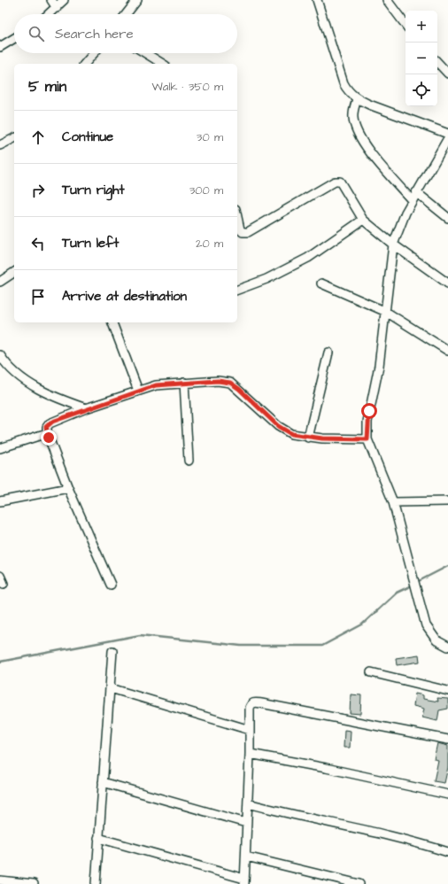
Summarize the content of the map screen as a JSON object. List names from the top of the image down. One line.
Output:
{"page":{"map_buttons":["+","−"],"search":"Search here","heading":["5 min","Walk · 350 m"],"list":[["Continue","30 m"],["Turn right","300 m"],["Turn left","20 m"],"Arrive at destination"]}}
